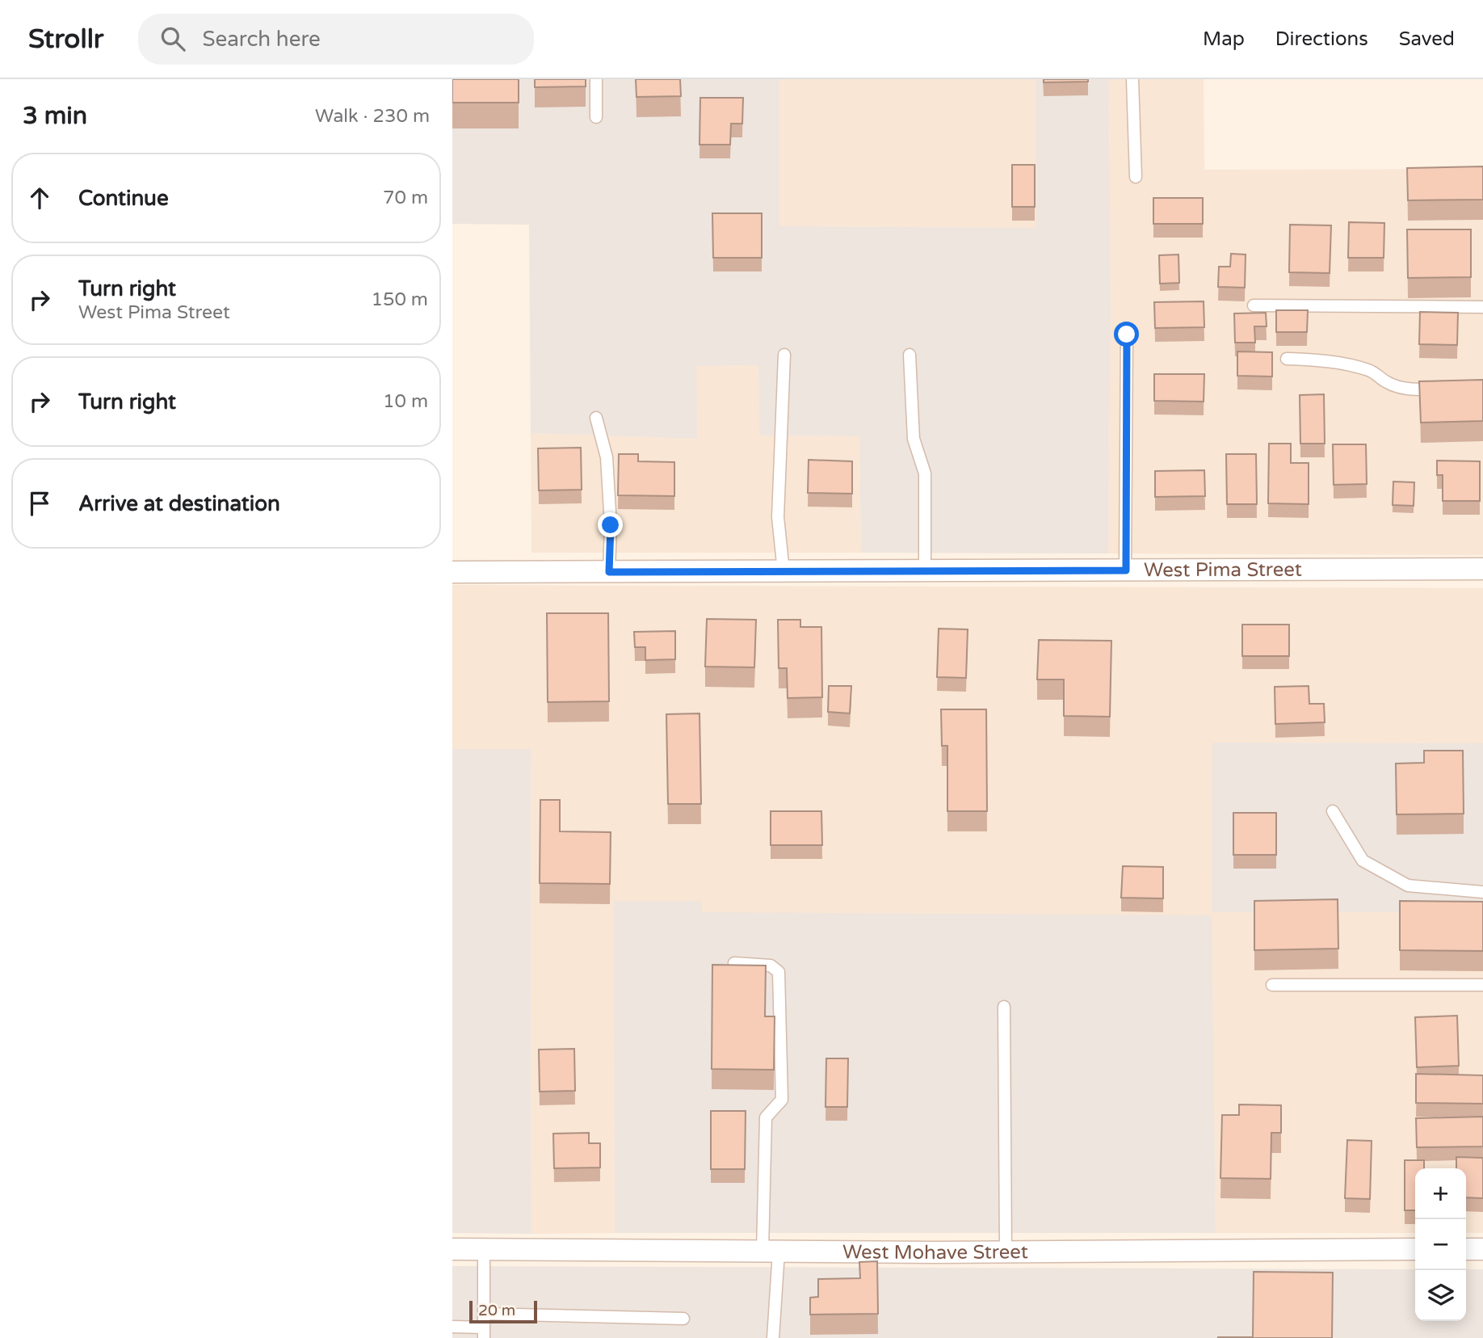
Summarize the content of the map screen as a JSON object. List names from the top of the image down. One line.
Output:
{"streets":{"street":["West Pima Street","West Mohave Street"]},"scale_bar":"20 m","page":{"header":"Strollr","search":"Search here","nav":["Map","Directions","Saved"],"heading":["3 min","Walk · 230 m"],"list":[["Continue","70 m"],["Turn right","West Pima Street","150 m"],["Turn right","10 m"],"Arrive at destination"],"map_buttons":["+","−"],"scale":"20 m"}}
